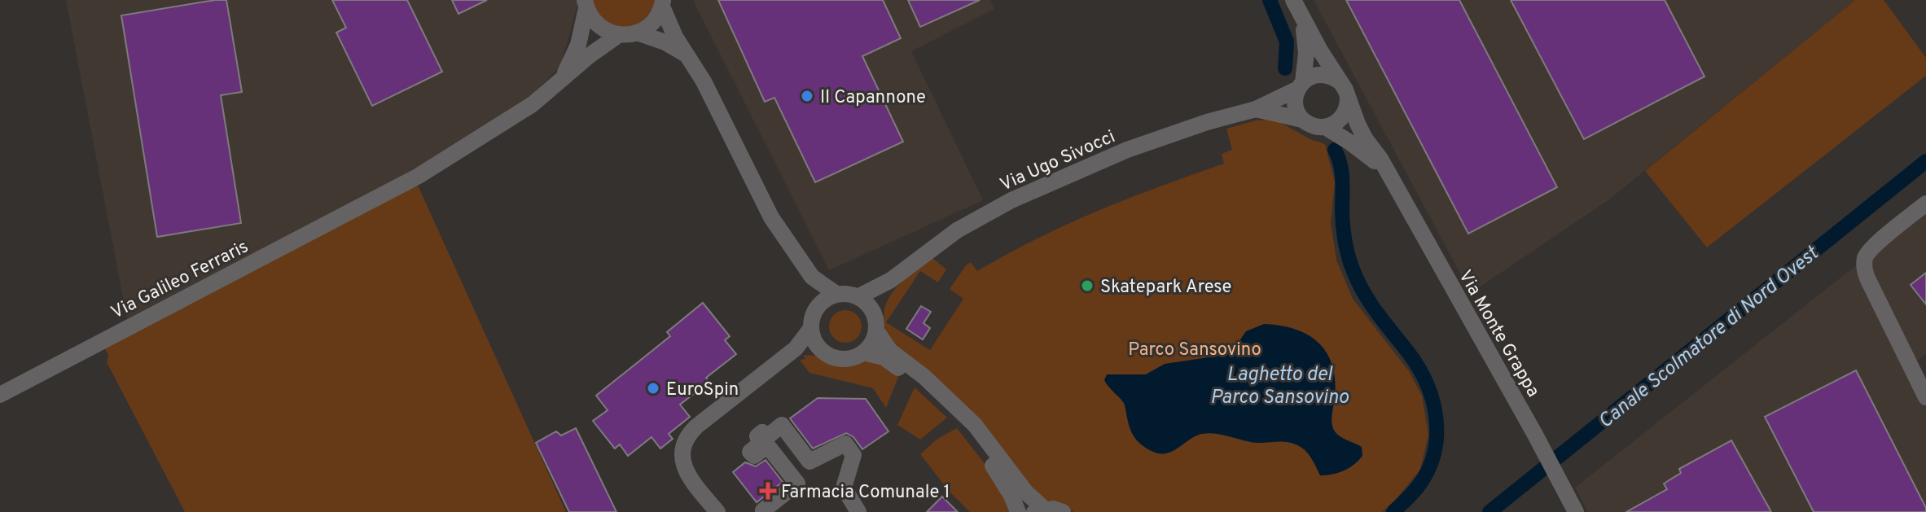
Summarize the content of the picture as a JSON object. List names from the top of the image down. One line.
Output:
{"streets":{"street":["Via Ugo Sivocci","Via Galileo Ferraris","Via Monte Grappa"]},"crossings":[["Via Ugo Sivocci","Via Monte Grappa"]],"water":["Canale Scolmatore di Nord Ovest","Laghetto del Parco Sansovino"],"parks":["Parco Sansovino"],"places":{"other":["Il Capannone","Skatepark Arese","EuroSpin"],"health":["Farmacia Comunale 1"]}}
